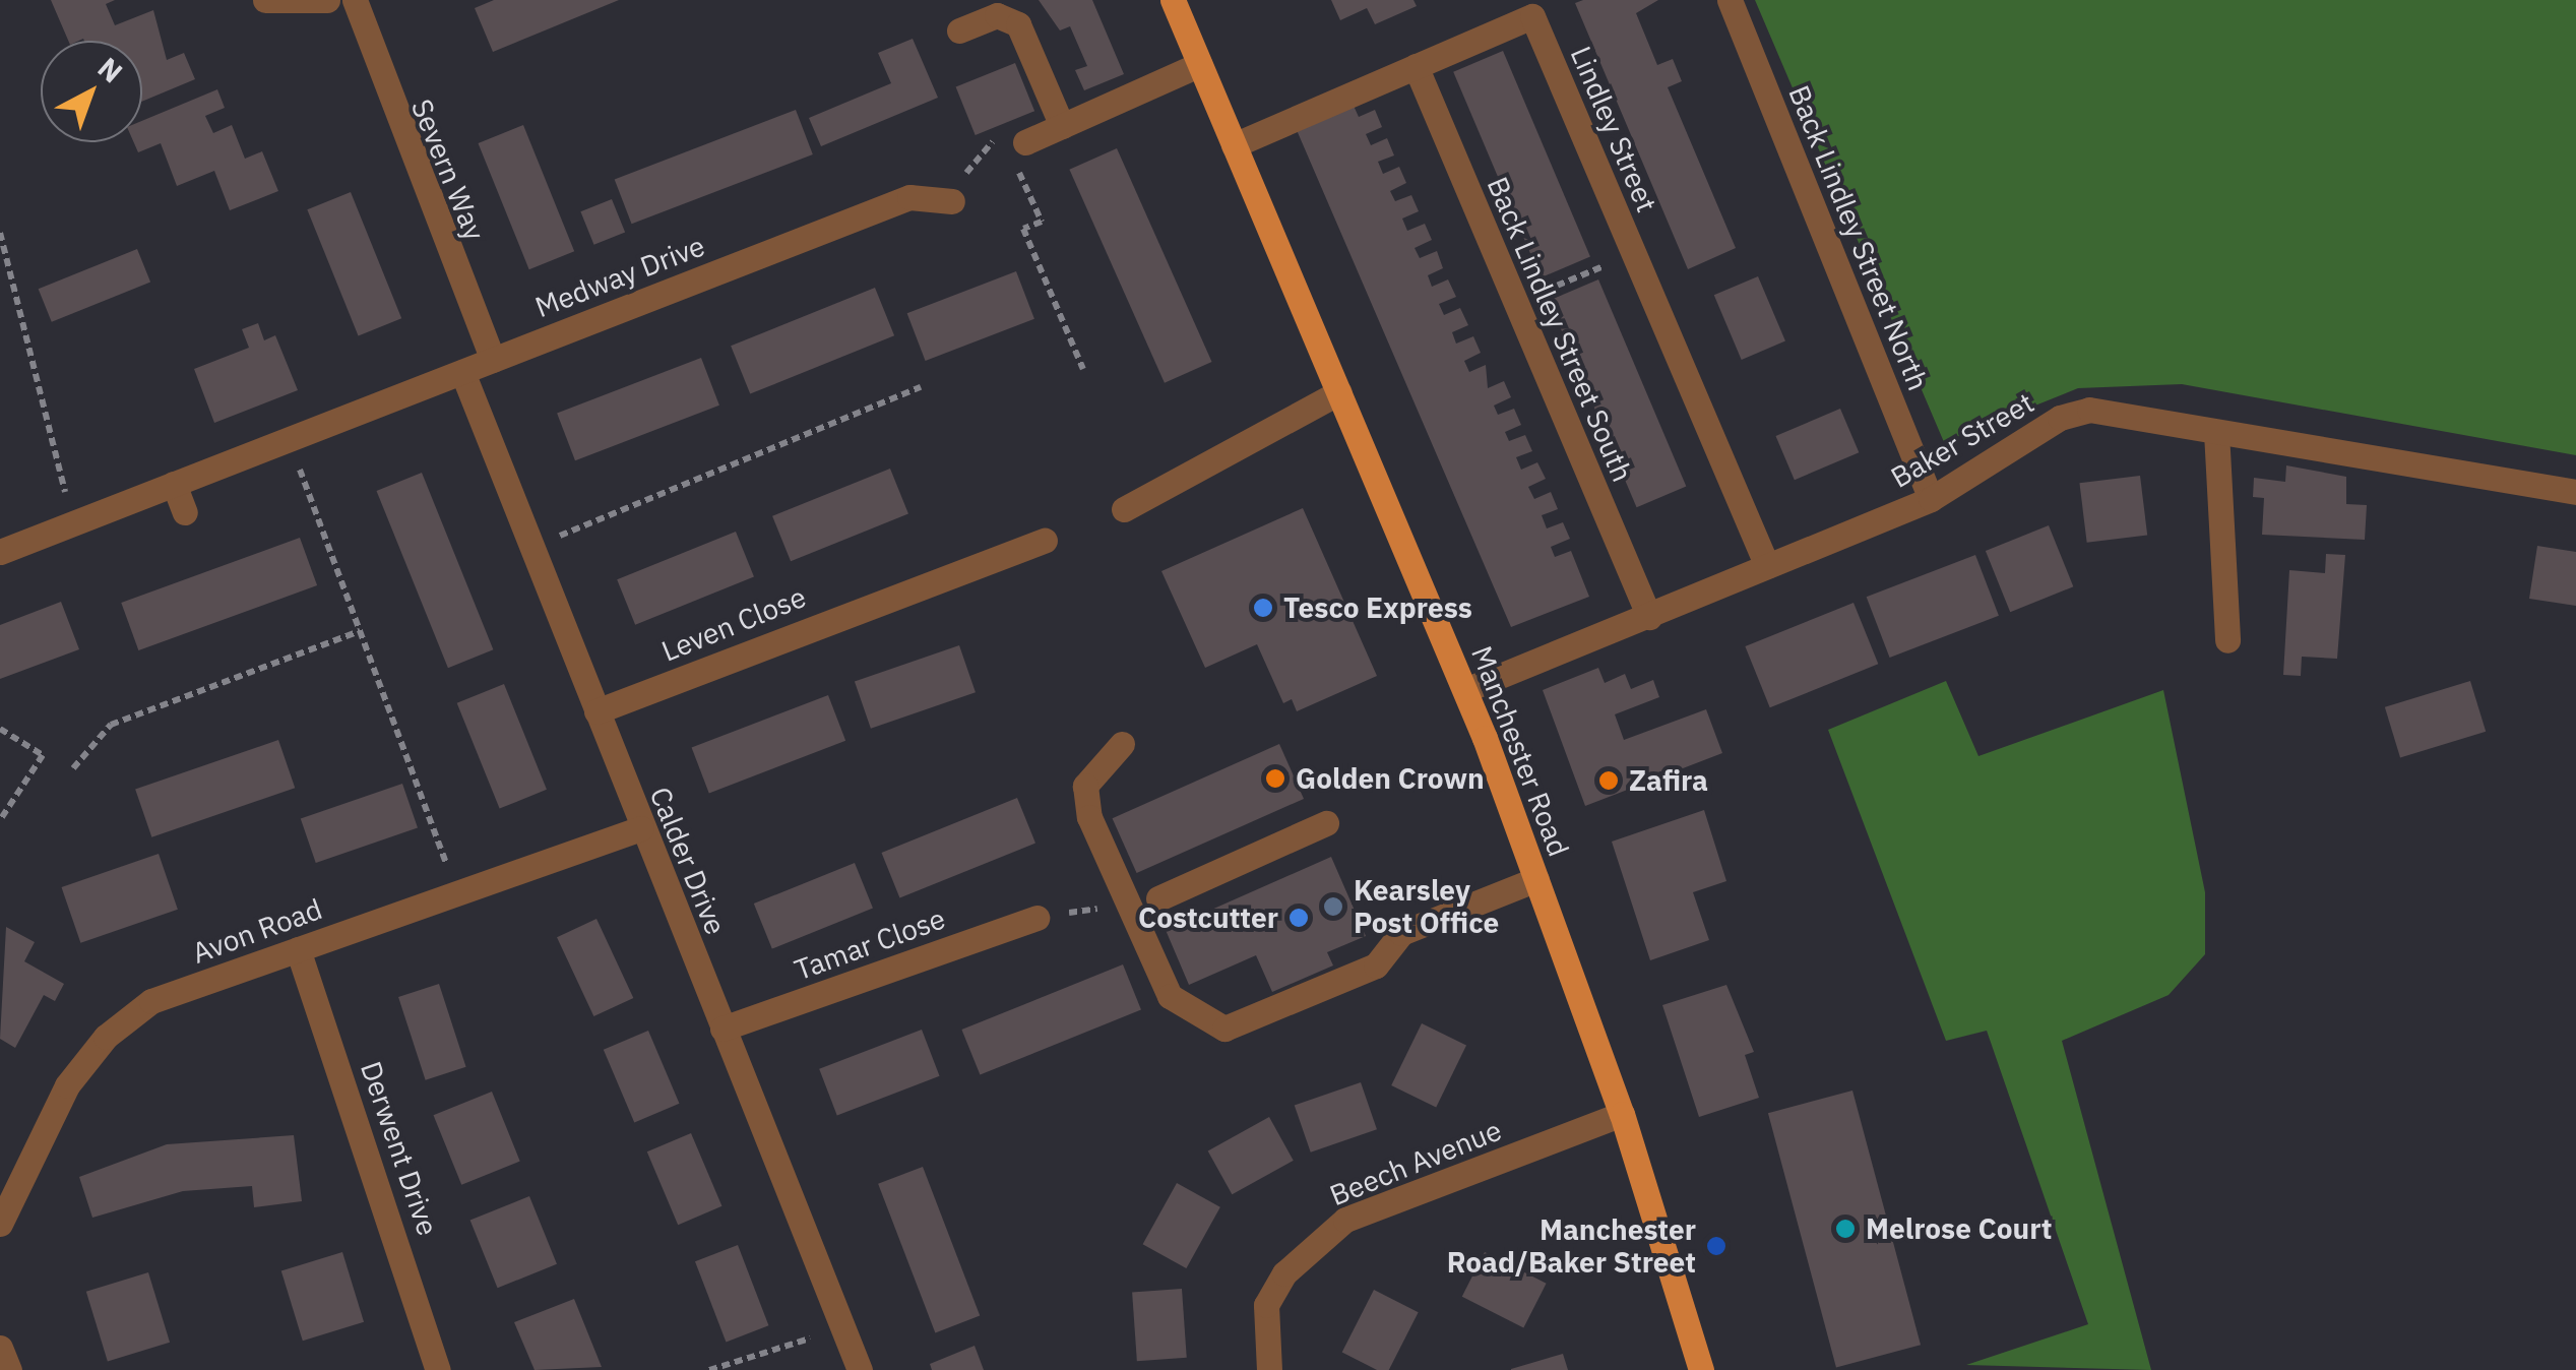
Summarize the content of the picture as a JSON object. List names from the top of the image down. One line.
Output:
{"streets":{"main road":["Manchester Road"],"street":["Lindley Street","Severn Way","Back Lindley Street North","Medway Drive","Back Lindley Street South","Baker Street","Leven Close","Calder Drive","Avon Road","Tamar Close","Derwent Drive","Beech Avenue"]},"crossings":[["Lindley Street","Back Lindley Street South"],["Lindley Street","Baker Street"],["Lindley Street","Manchester Road"],["Severn Way","Medway Drive"],["Back Lindley Street North","Baker Street"],["Medway Drive","Calder Drive"],["Back Lindley Street South","Baker Street"],["Baker Street","Manchester Road"],["Leven Close","Calder Drive"],["Manchester Road","Beech Avenue"],["Calder Drive","Avon Road"],["Calder Drive","Tamar Close"],["Avon Road","Derwent Drive"]],"places":["Tesco Express","Golden Crown","Zafira","Kearsley Post Office","Costcutter","Melrose Court","Manchester Road/Baker Street"],"north":"top right"}
